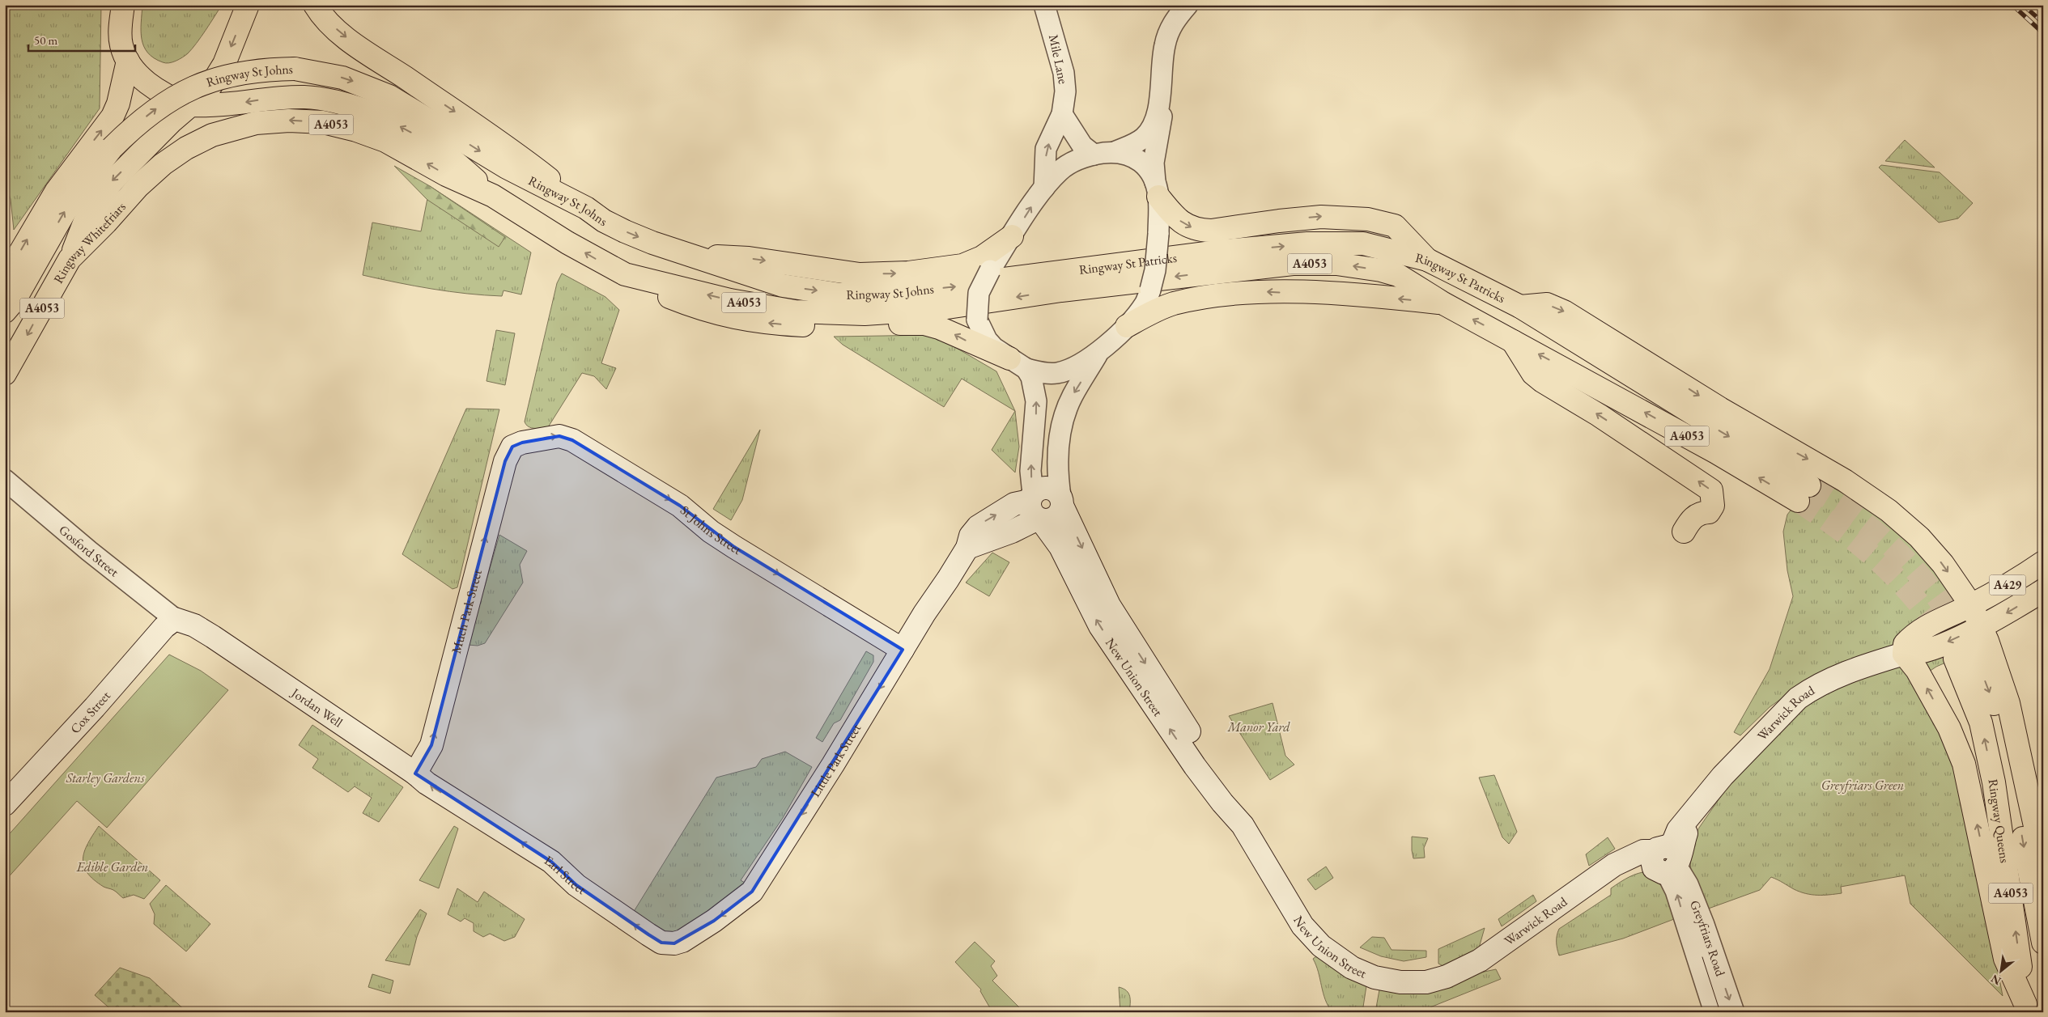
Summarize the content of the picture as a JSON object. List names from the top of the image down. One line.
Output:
{"streets":{"main road":["Ringway St Johns","A4053","Ringway Whitefriars","Ringway St Patricks","St Johns Street","A429","Much Park Street","New Union Street","Jordan Well","Cox Street","Warwick Road","Little Park Street","Ringway Queens","Earl Street"],"street":["Mile Lane","Gosford Street","Greyfriars Road"]},"crossings":[["Ringway St Johns","Ringway Whitefriars"],["Ringway St Johns","Ringway St Patricks"],["A4053","A429"],["A4053","Warwick Road"],["A4053","Ringway Queens"],["St Johns Street","Much Park Street"],["St Johns Street","Little Park Street"],["Gosford Street","Jordan Well"],["Gosford Street","Cox Street"],["A429","Warwick Road"],["Much Park Street","Jordan Well"],["New Union Street","Warwick Road"],["New Union Street","Little Park Street"],["Jordan Well","Cox Street"],["Jordan Well","Earl Street"],["Warwick Road","Greyfriars Road"],["Little Park Street","Earl Street"]],"one_way":["Much Park Street","Little Park Street","Earl Street"],"parks":["Manor Yard","Starley Gardens","Greyfriars Green","Edible Garden"],"scale_bar":"50 m","north":"bottom left"}
